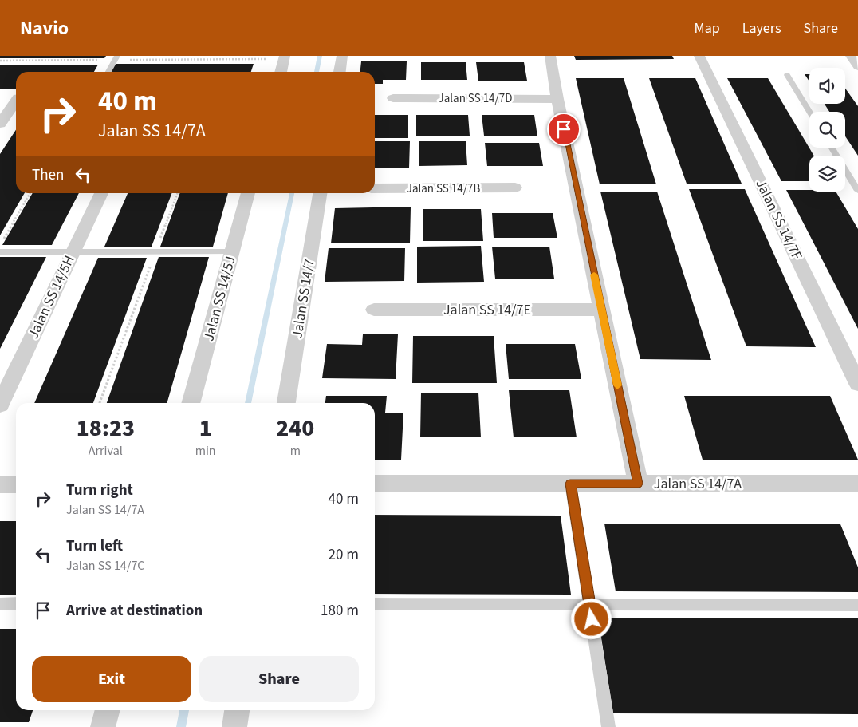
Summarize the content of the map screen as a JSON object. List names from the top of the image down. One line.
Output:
{"streets":{"street":["Jalan SS 14/7D","Jalan SS 14/7B","Jalan SS 14/7F","Jalan SS 14/5H","Jalan SS 14/5J","Jalan SS 14/7","Jalan SS 14/7E","Jalan SS 14/7A"]},"page":{"header":"Navio","nav":["Map","Layers","Share"],"turn":["40 m","Jalan SS 14/7A"],"then":"Then","eta":["18:23","Arrival","1","min","240","m"],"list":[{"name":"Turn right","note":"Jalan SS 14/7A","value":"40 m"},{"name":"Turn left","note":"Jalan SS 14/7C","value":"20 m"},{"name":"Arrive at destination","value":"180 m"}],"buttons":["Exit","Share"]}}
